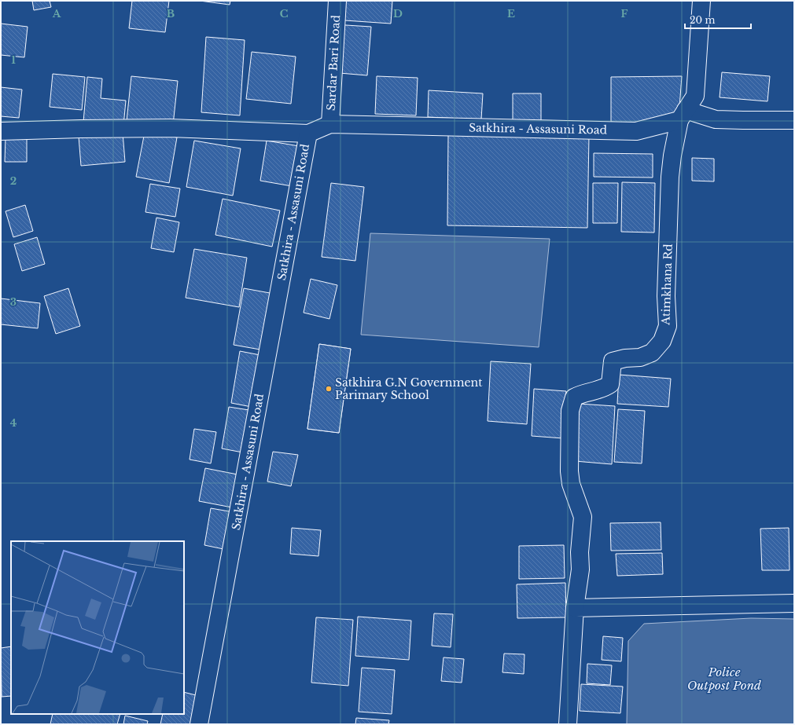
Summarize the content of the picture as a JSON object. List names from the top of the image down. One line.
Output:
{"streets":{"main road":["Sardar Bari Road","Satkhira - Assasuni Road","Atimkhana Rd"]},"crossings":[["Sardar Bari Road","Satkhira - Assasuni Road"],["Satkhira - Assasuni Road","Atimkhana Rd"]],"water":["Police Outpost Pond"],"places":["Satkhira G.N Government Parimary School"],"scale_bar":"20 m","grid":{"columns":["A","B","C","D","E","F"],"rows":["1","2","3","4"]}}
